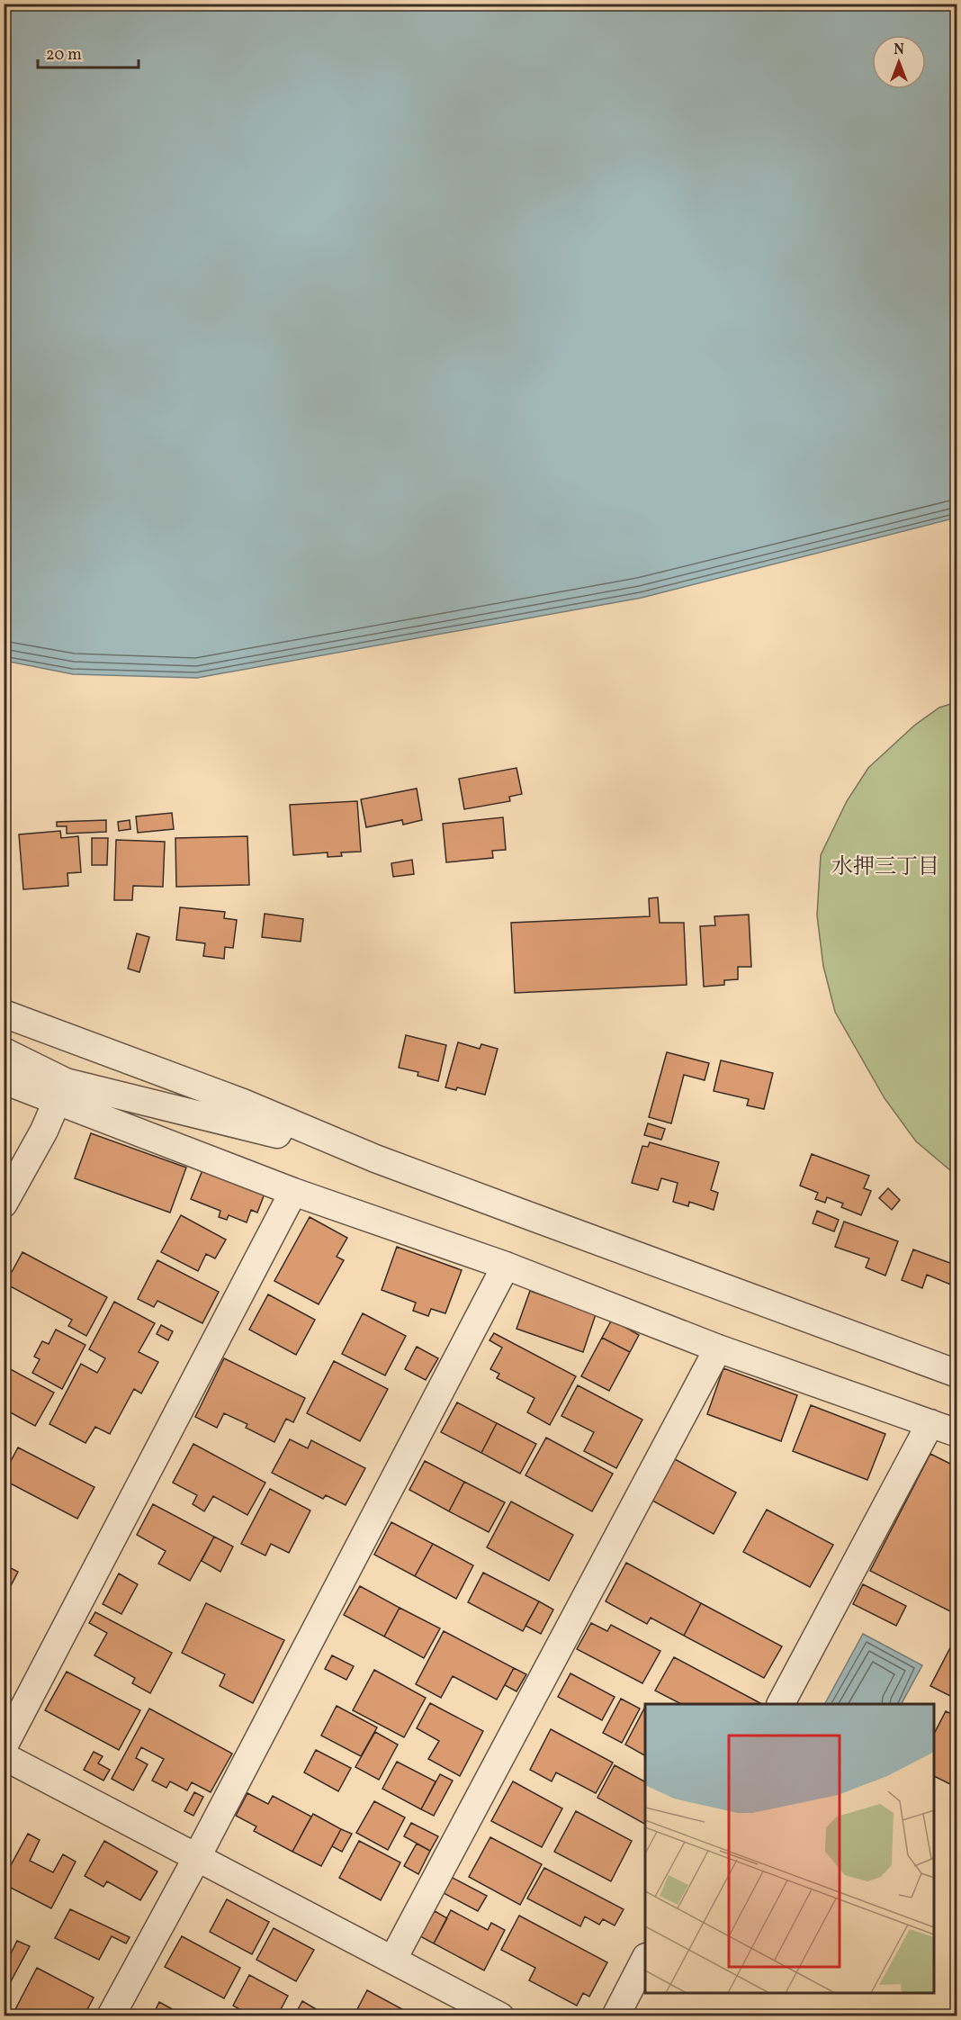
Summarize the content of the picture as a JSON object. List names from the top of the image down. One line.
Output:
{"districts":["水押三丁目"],"scale_bar":"20 m","north":"top"}
